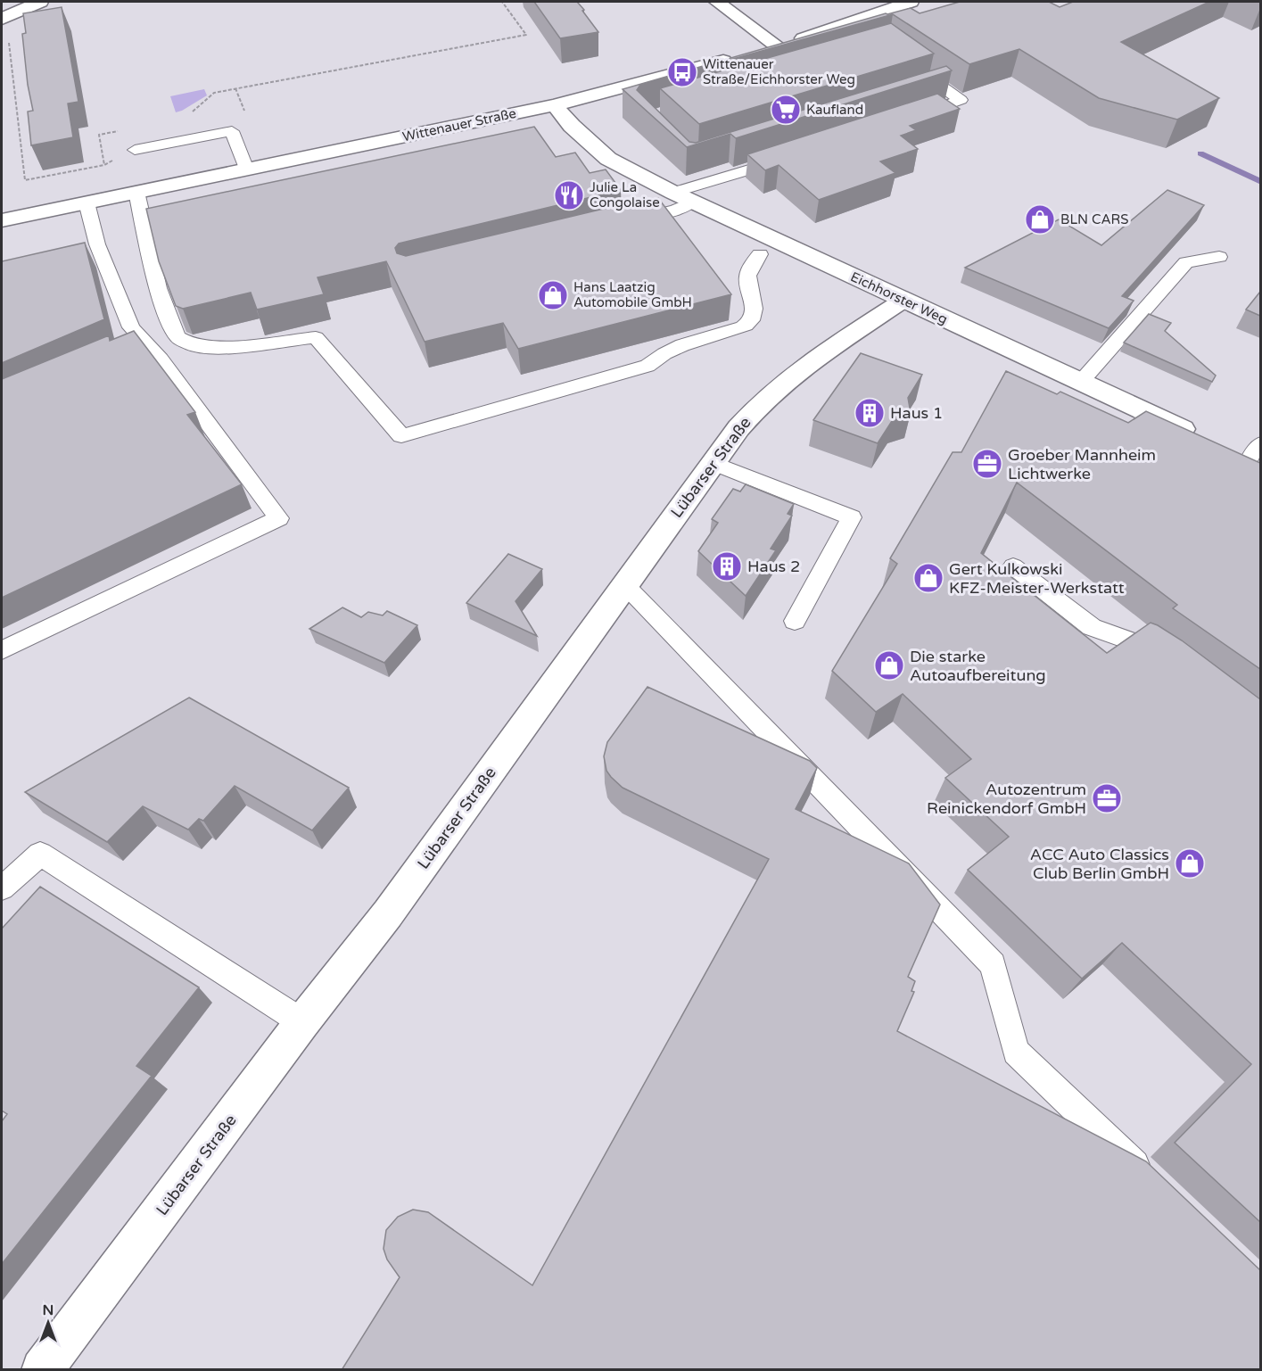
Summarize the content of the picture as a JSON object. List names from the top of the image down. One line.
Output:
{"streets":{"street":["Wittenauer Straße","Eichhorster Weg","Lübarser Straße"]},"crossings":[["Wittenauer Straße","Eichhorster Weg"],["Eichhorster Weg","Lübarser Straße"]],"places":{"bus stop":["Wittenauer Straße/Eichhorster Weg"],"supermarket":["Kaufland"],"restaurant":["Julie La Congolaise"],"shop":["BLN CARS","Hans Laatzig Automobile GmbH","Gert Kulkowski KFZ-Meister-Werkstatt","Die starke Autoaufbereitung","ACC Auto Classics Club Berlin GmbH"],"building":["Haus 1","Haus 2"],"office":["Groeber Mannheim Lichtwerke","Autozentrum Reinickendorf GmbH"]},"north":"top"}
